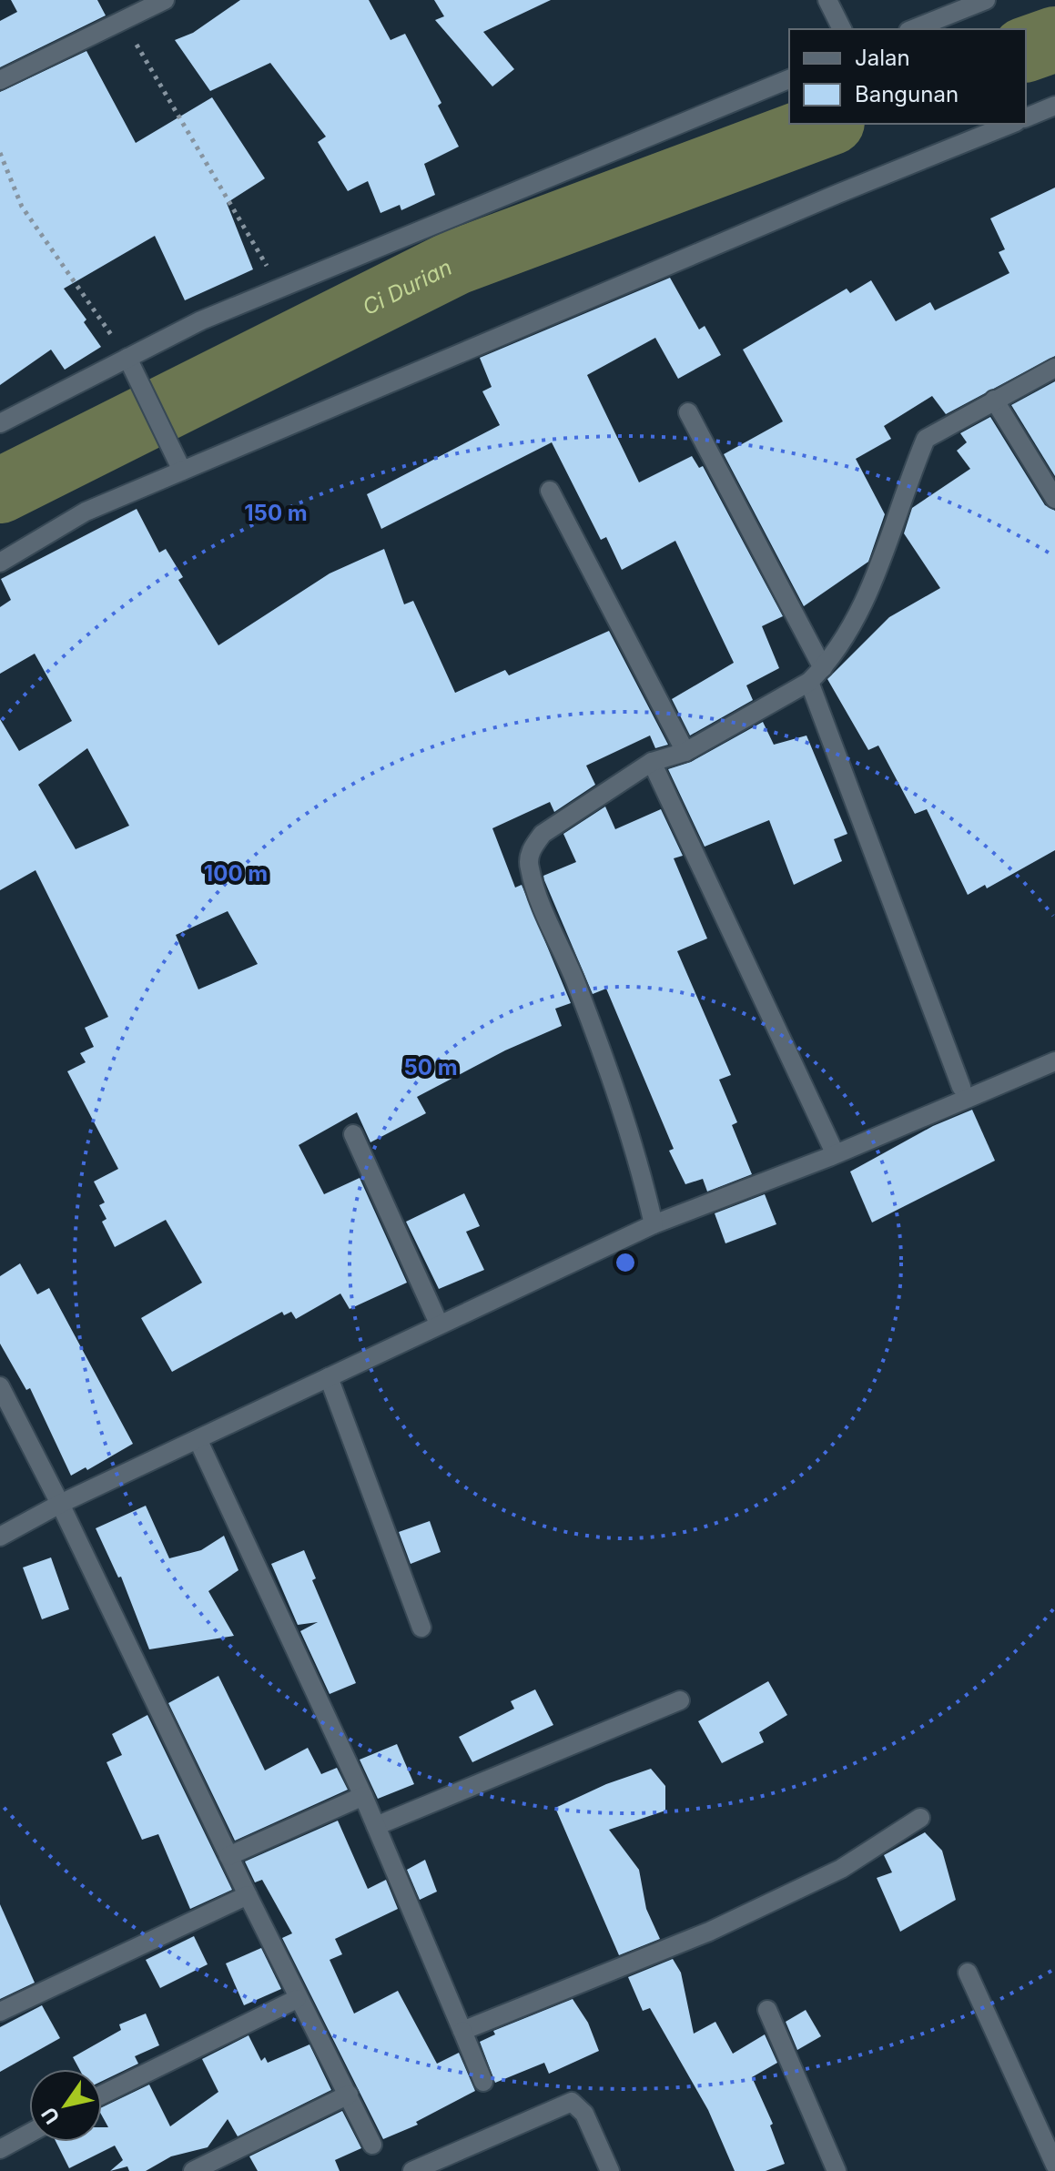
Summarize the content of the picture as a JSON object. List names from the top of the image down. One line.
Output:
{"water":["Ci Durian"],"legend":["Jalan","Bangunan"],"north":"bottom left","rings":["150 m","100 m","50 m"]}
